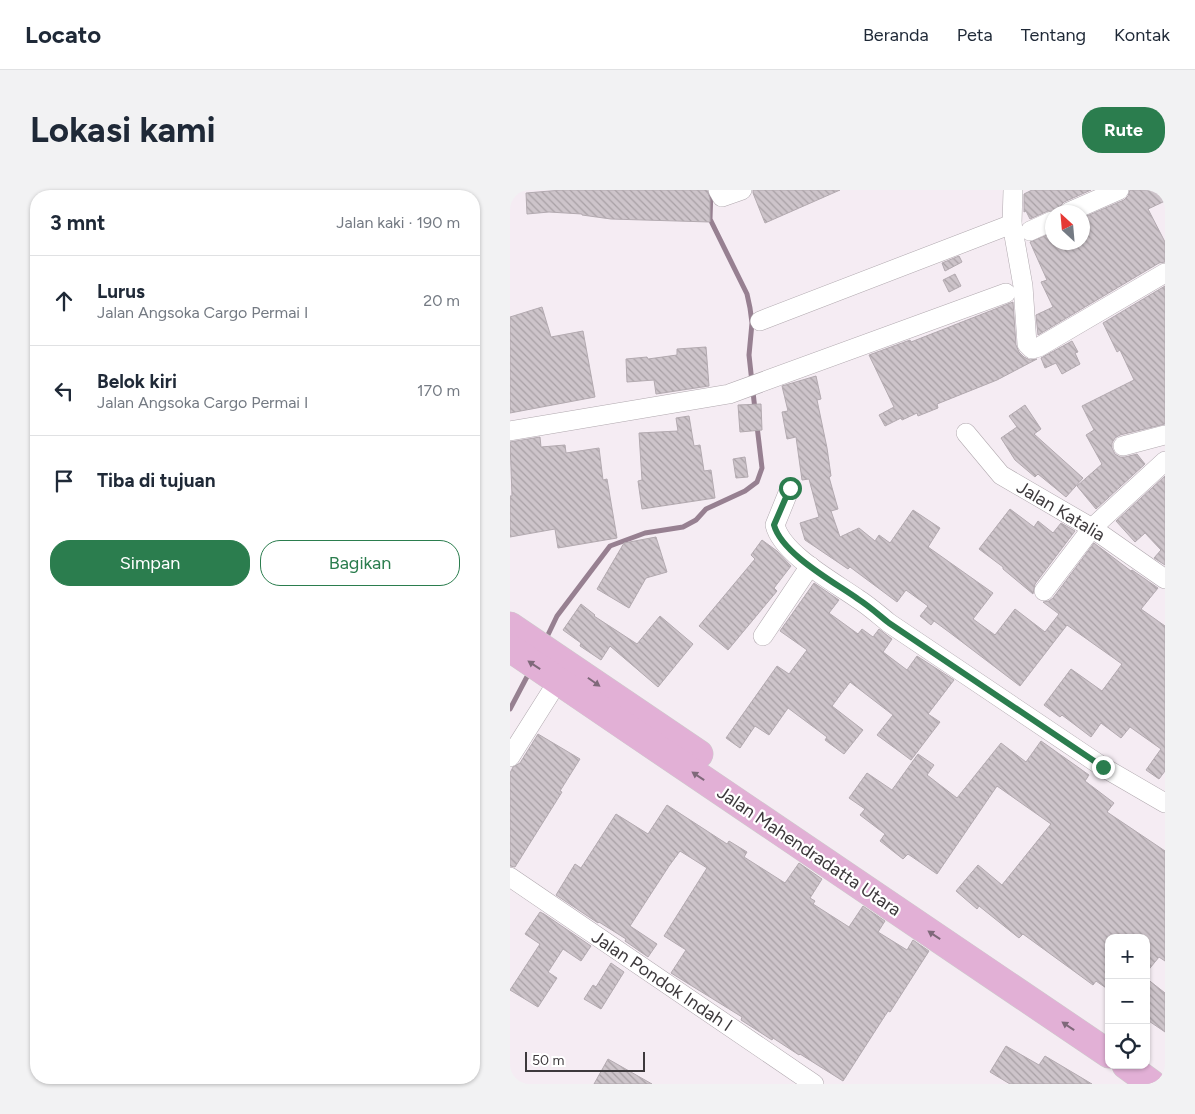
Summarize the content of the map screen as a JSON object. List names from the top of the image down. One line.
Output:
{"streets":{"highway":["Jalan Mahendradatta Utara"],"street":["Jalan Katalia","Jalan Pondok Indah I"]},"scale_bar":"50 m","north":"top left","page":{"header":"Locato","nav":["Beranda","Peta","Tentang","Kontak"],"buttons":["Rute",["Simpan","Bagikan"]],"title":"Lokasi kami","heading":["3 mnt","Jalan kaki · 190 m"],"list":[["Lurus","Jalan Angsoka Cargo Permai I","20 m"],["Belok kiri","Jalan Angsoka Cargo Permai I","170 m"],"Tiba di tujuan"],"map_buttons":["+","−"],"scale":"50 m"}}
